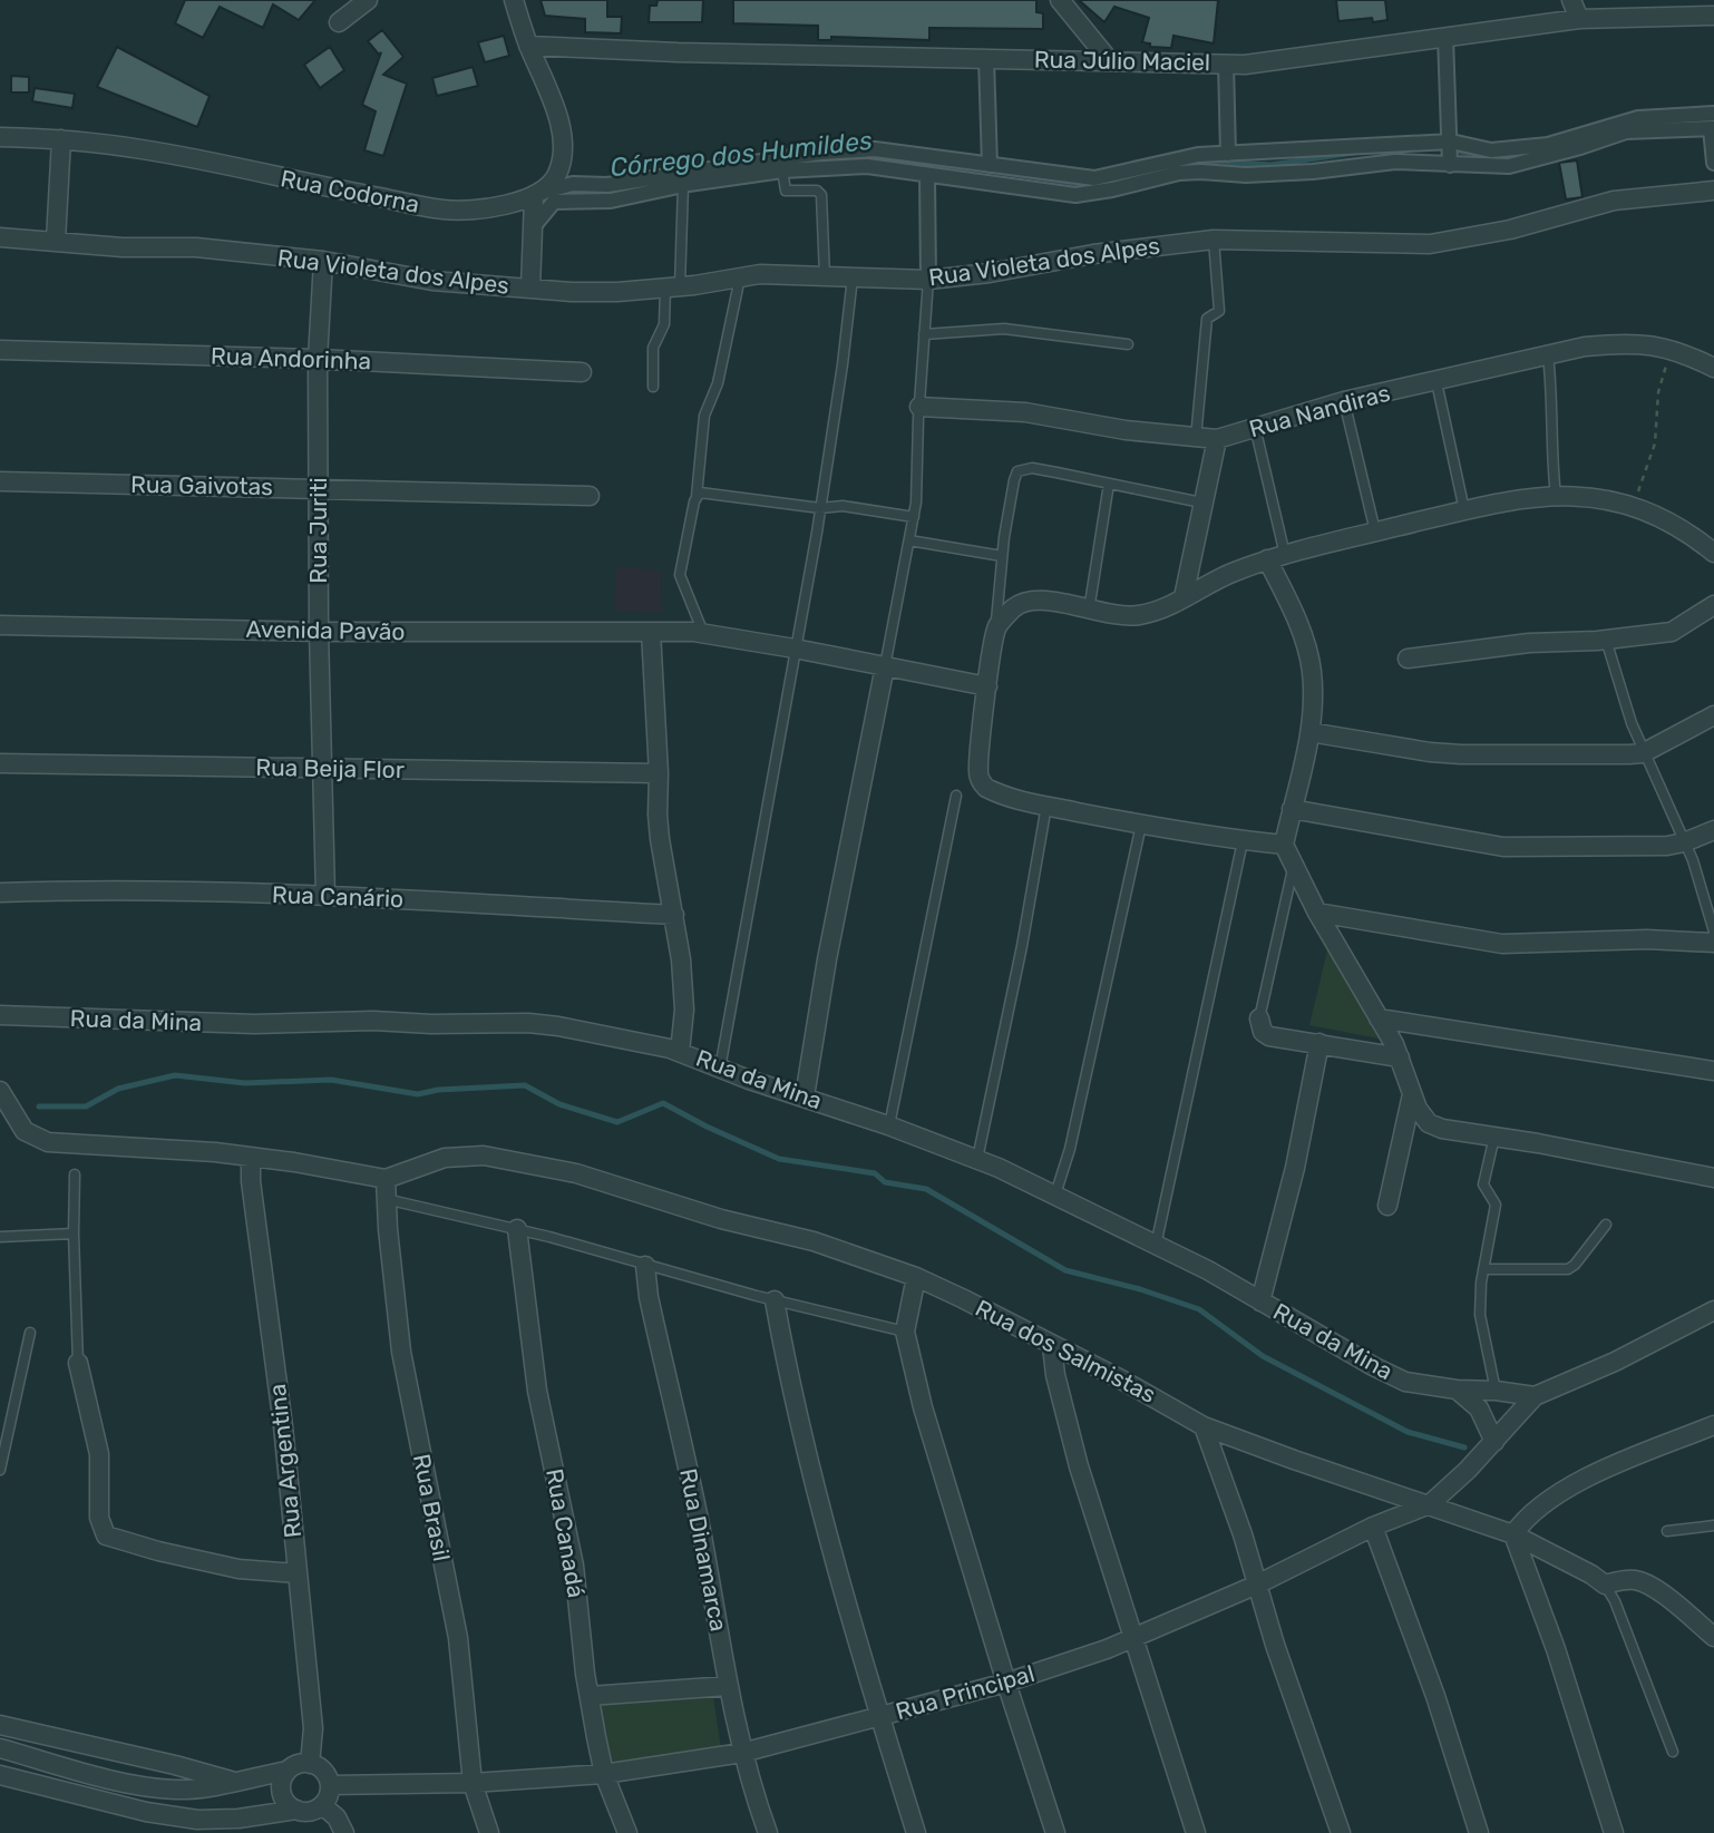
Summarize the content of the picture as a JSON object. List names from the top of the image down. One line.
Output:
{"streets":{"street":["Rua Júlio Maciel","Rua Codorna","Rua Violeta dos Alpes","Rua Andorinha","Rua Nandiras","Rua Gaivotas","Rua Juriti","Avenida Pavão","Rua Beija Flor","Rua Canário","Rua da Mina","Rua dos Salmistas","Rua Argentina","Rua Brasil","Rua Canadá","Rua Dinamarca","Rua Principal"]},"crossings":[["Rua Violeta dos Alpes","Rua Juriti"],["Rua Andorinha","Rua Juriti"],["Rua Gaivotas","Rua Juriti"],["Rua Juriti","Avenida Pavão"],["Rua Juriti","Rua Beija Flor"],["Rua Juriti","Rua Canário"],["Rua dos Salmistas","Rua Brasil"],["Rua dos Salmistas","Rua Principal"],["Rua Argentina","Rua Principal"],["Rua Brasil","Rua Principal"],["Rua Canadá","Rua Principal"],["Rua Dinamarca","Rua Principal"]],"water":["Córrego dos Humildes"]}
